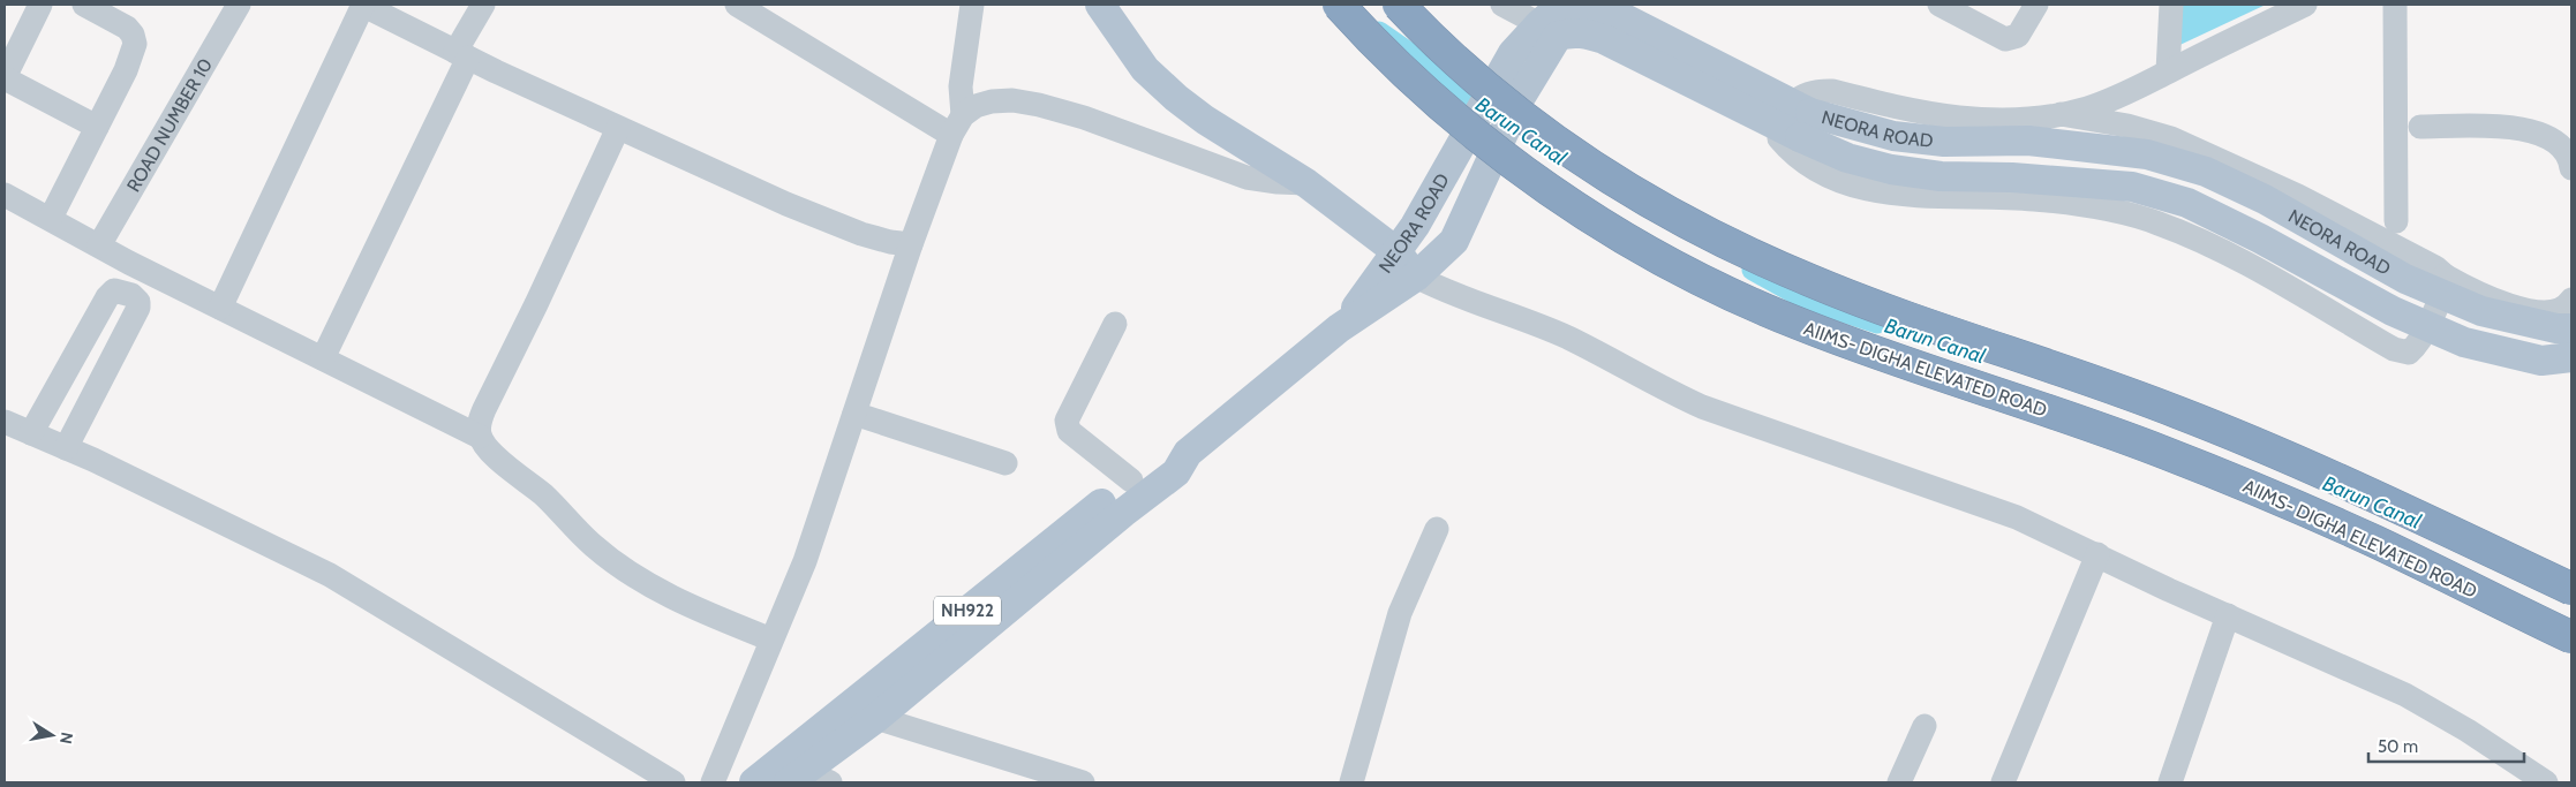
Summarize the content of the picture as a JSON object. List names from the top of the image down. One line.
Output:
{"streets":{"highway":["AIIMS- DIGHA ELEVATED ROAD"],"main road":["NEORA ROAD","NH922"],"street":["ROAD NUMBER 10"]},"water":["Barun Canal"],"scale_bar":"50 m","north":"right"}
